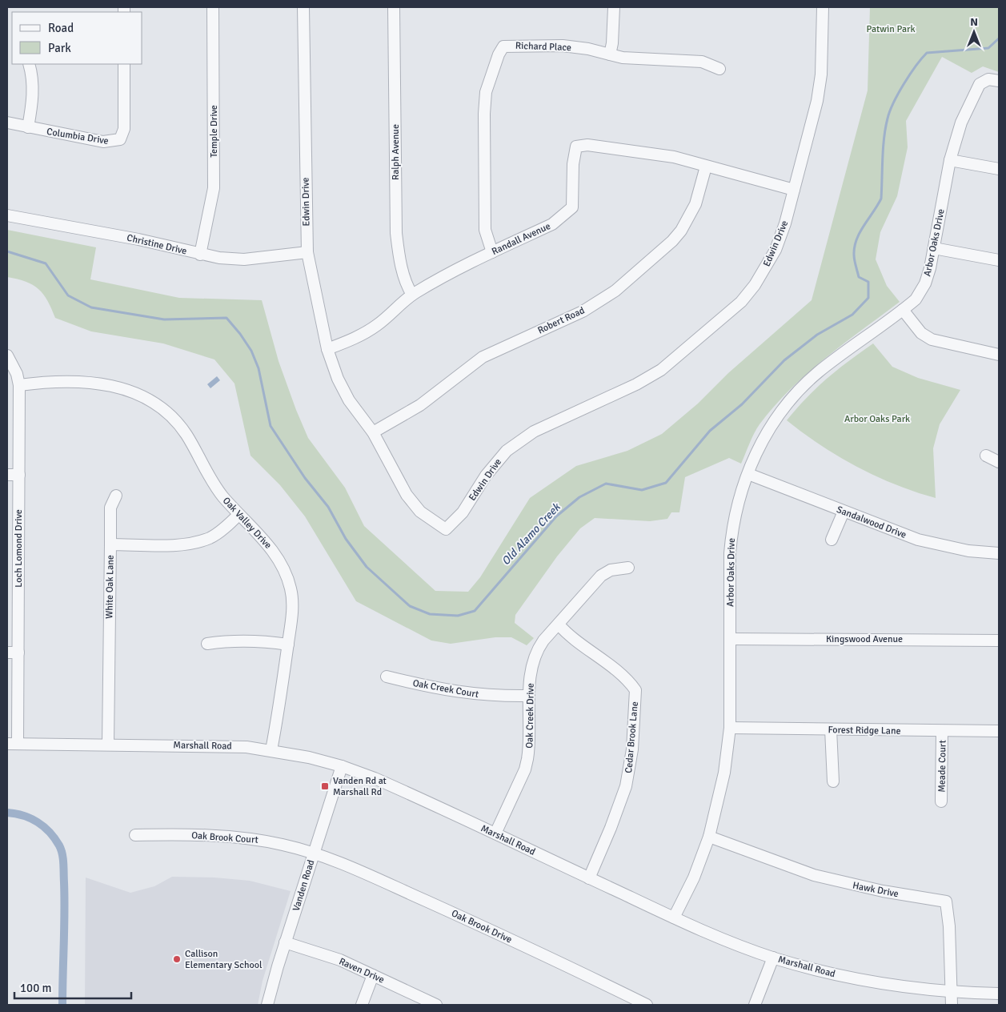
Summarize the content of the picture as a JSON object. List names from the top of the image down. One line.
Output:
{"streets":{"street":["Richard Place","Temple Drive","Columbia Drive","Ralph Avenue","Edwin Drive","Randall Avenue","Arbor Oaks Drive","Christine Drive","Robert Road","Sandalwood Drive","Oak Valley Drive","Loch Lomond Drive","White Oak Lane","Kingswood Avenue","Oak Creek Court","Oak Creek Drive","Forest Ridge Lane","Cedar Brook Lane","Marshall Road","Meade Court","Oak Brook Court","Vanden Road","Hawk Drive","Oak Brook Drive","Raven Drive"]},"crossings":[["Richard Place","Randall Avenue"],["Temple Drive","Christine Drive"],["Ralph Avenue","Randall Avenue"],["Edwin Drive","Randall Avenue"],["Edwin Drive","Christine Drive"],["Edwin Drive","Robert Road"],["Randall Avenue","Robert Road"],["Arbor Oaks Drive","Sandalwood Drive"],["Arbor Oaks Drive","Kingswood Avenue"],["Arbor Oaks Drive","Forest Ridge Lane"],["Arbor Oaks Drive","Marshall Road"],["Arbor Oaks Drive","Hawk Drive"],["Oak Valley Drive","Loch Lomond Drive"],["Oak Valley Drive","White Oak Lane"],["Oak Valley Drive","Marshall Road"],["Loch Lomond Drive","Marshall Road"],["White Oak Lane","Marshall Road"],["Oak Creek Court","Oak Creek Drive"],["Oak Creek Drive","Cedar Brook Lane"],["Oak Creek Drive","Marshall Road"],["Forest Ridge Lane","Meade Court"],["Cedar Brook Lane","Marshall Road"],["Marshall Road","Vanden Road"],["Marshall Road","Hawk Drive"],["Oak Brook Court","Vanden Road"],["Oak Brook Court","Oak Brook Drive"],["Vanden Road","Oak Brook Drive"],["Vanden Road","Raven Drive"]],"water":["Old Alamo Creek"],"parks":["Patwin Park","Arbor Oaks Park"],"places":{"transit":["Vanden Rd at Marshall Rd"],"other":["Callison Elementary School"]},"legend":["Road","Park"],"scale_bar":"100 m","north":"top"}
